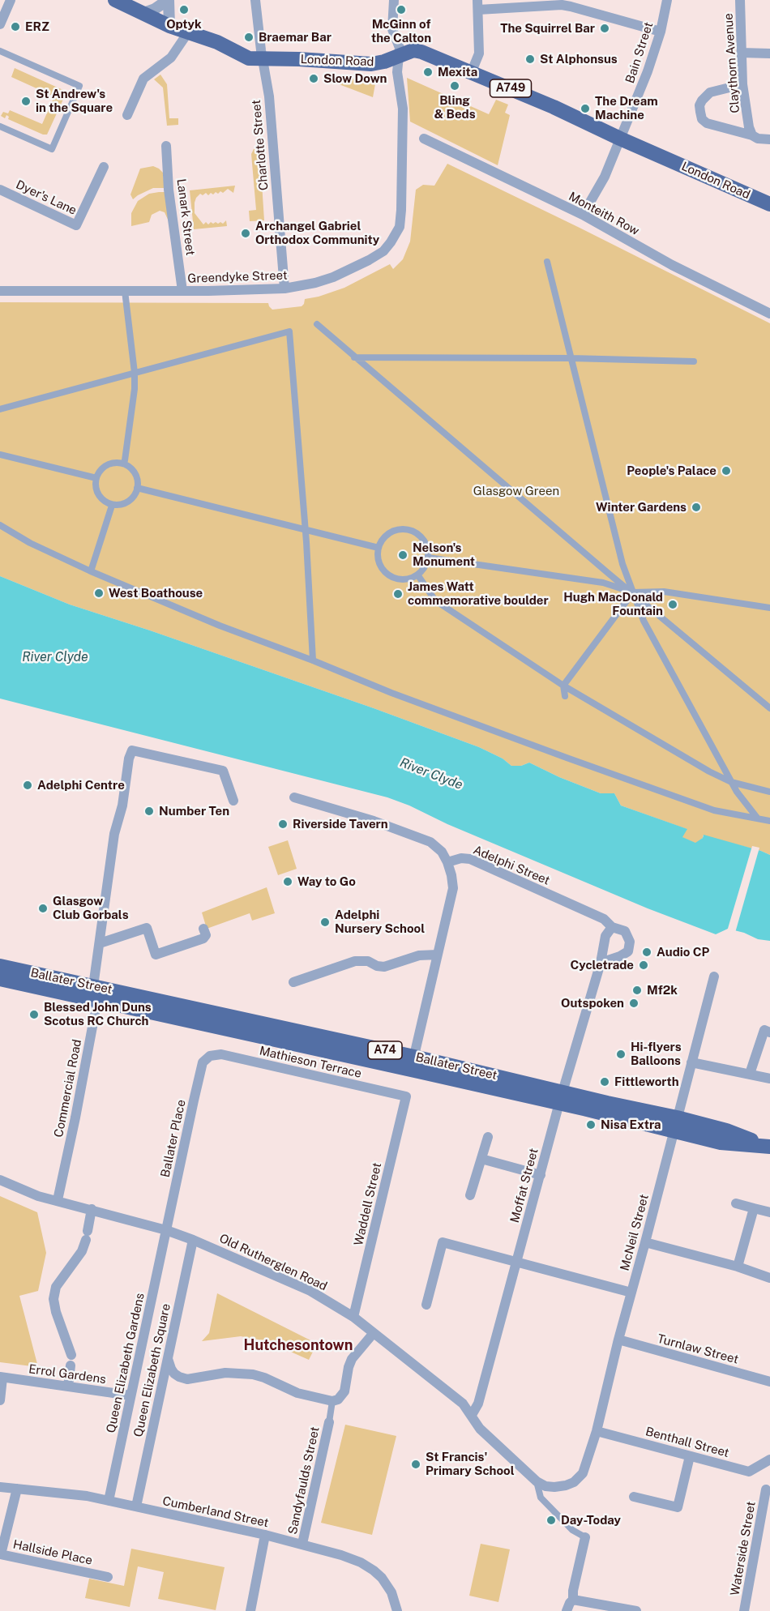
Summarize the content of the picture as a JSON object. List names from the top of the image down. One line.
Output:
{"streets":{"main road":["London Road","A749","Ballater Street","A74"],"street":["Bain Street","Claythorn Avenue","Charlotte Street","Dyer's Lane","Monteith Row","Lanark Street","Greendyke Street","Adelphi Street","Mathieson Terrace","Commercial Road","Ballater Place","Moffat Street","Waddell Street","McNeil Street","Old Rutherglen Road","Turnlaw Street","Queen Elizabeth Gardens","Queen Elizabeth Square","Errol Gardens","Benthall Street","Sandyfaulds Street","Cumberland Street","Waterside Street","Hallside Place"]},"crossings":[["Bain Street","London Road"],["Bain Street","Monteith Row"],["London Road","Charlotte Street"],["London Road","Greendyke Street"],["Charlotte Street","Greendyke Street"],["Lanark Street","Greendyke Street"],["Adelphi Street","Moffat Street"],["Ballater Street","Commercial Road"],["Ballater Street","Moffat Street"],["Ballater Street","McNeil Street"],["Mathieson Terrace","Ballater Place"],["Mathieson Terrace","Waddell Street"],["Commercial Road","Old Rutherglen Road"],["Ballater Place","Old Rutherglen Road"],["Ballater Place","Queen Elizabeth Gardens"],["Moffat Street","Old Rutherglen Road"],["Waddell Street","Old Rutherglen Road"],["McNeil Street","Old Rutherglen Road"],["McNeil Street","Turnlaw Street"],["McNeil Street","Benthall Street"],["Old Rutherglen Road","Queen Elizabeth Gardens"],["Old Rutherglen Road","Queen Elizabeth Square"],["Queen Elizabeth Gardens","Errol Gardens"],["Queen Elizabeth Gardens","Cumberland Street"],["Queen Elizabeth Square","Cumberland Street"],["Sandyfaulds Street","Cumberland Street"],["Cumberland Street","Hallside Place"]],"districts":["Hutchesontown"],"water":["River Clyde"],"parks":["Glasgow Green"],"places":["Optyk","McGinn of the Calton","ERZ","The Squirrel Bar","Braemar Bar","St Alphonsus","Mexita","Slow Down","Bling & Beds","St Andrew's in the Square","The Dream Machine","Archangel Gabriel Orthodox Community","People's Palace","Winter Gardens","Nelson's Monument","West Boathouse","James Watt commemorative boulder","Hugh MacDonald Fountain","Adelphi Centre","Number Ten","Riverside Tavern","Way to Go","Glasgow Club Gorbals","Adelphi Nursery School","Audio CP","Cycletrade","Mf2k","Outspoken","Blessed John Duns Scotus RC Church","Hi-flyers Balloons","Fittleworth","Nisa Extra","St Francis' Primary School","Day-Today"]}
